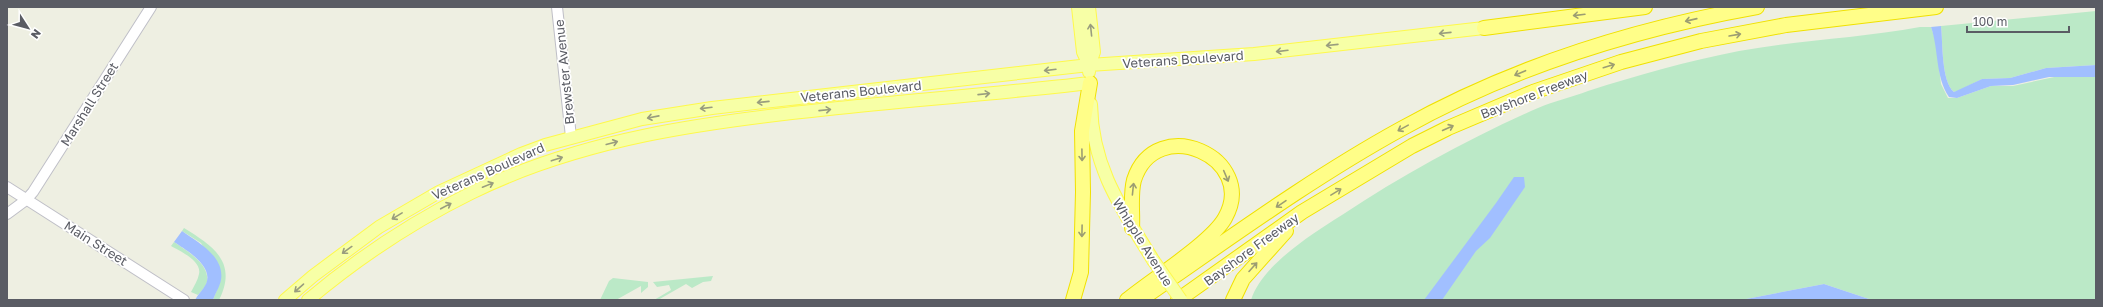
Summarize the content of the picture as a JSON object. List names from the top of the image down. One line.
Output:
{"streets":{"highway":["Bayshore Freeway"],"main road":["Veterans Boulevard","Whipple Avenue"],"street":["Brewster Avenue","Marshall Street","Main Street"]},"crossings":[["Veterans Boulevard","Brewster Avenue"],["Veterans Boulevard","Whipple Avenue"],["Bayshore Freeway","Whipple Avenue"],["Marshall Street","Main Street"]],"scale_bar":"100 m","north":"bottom right"}
